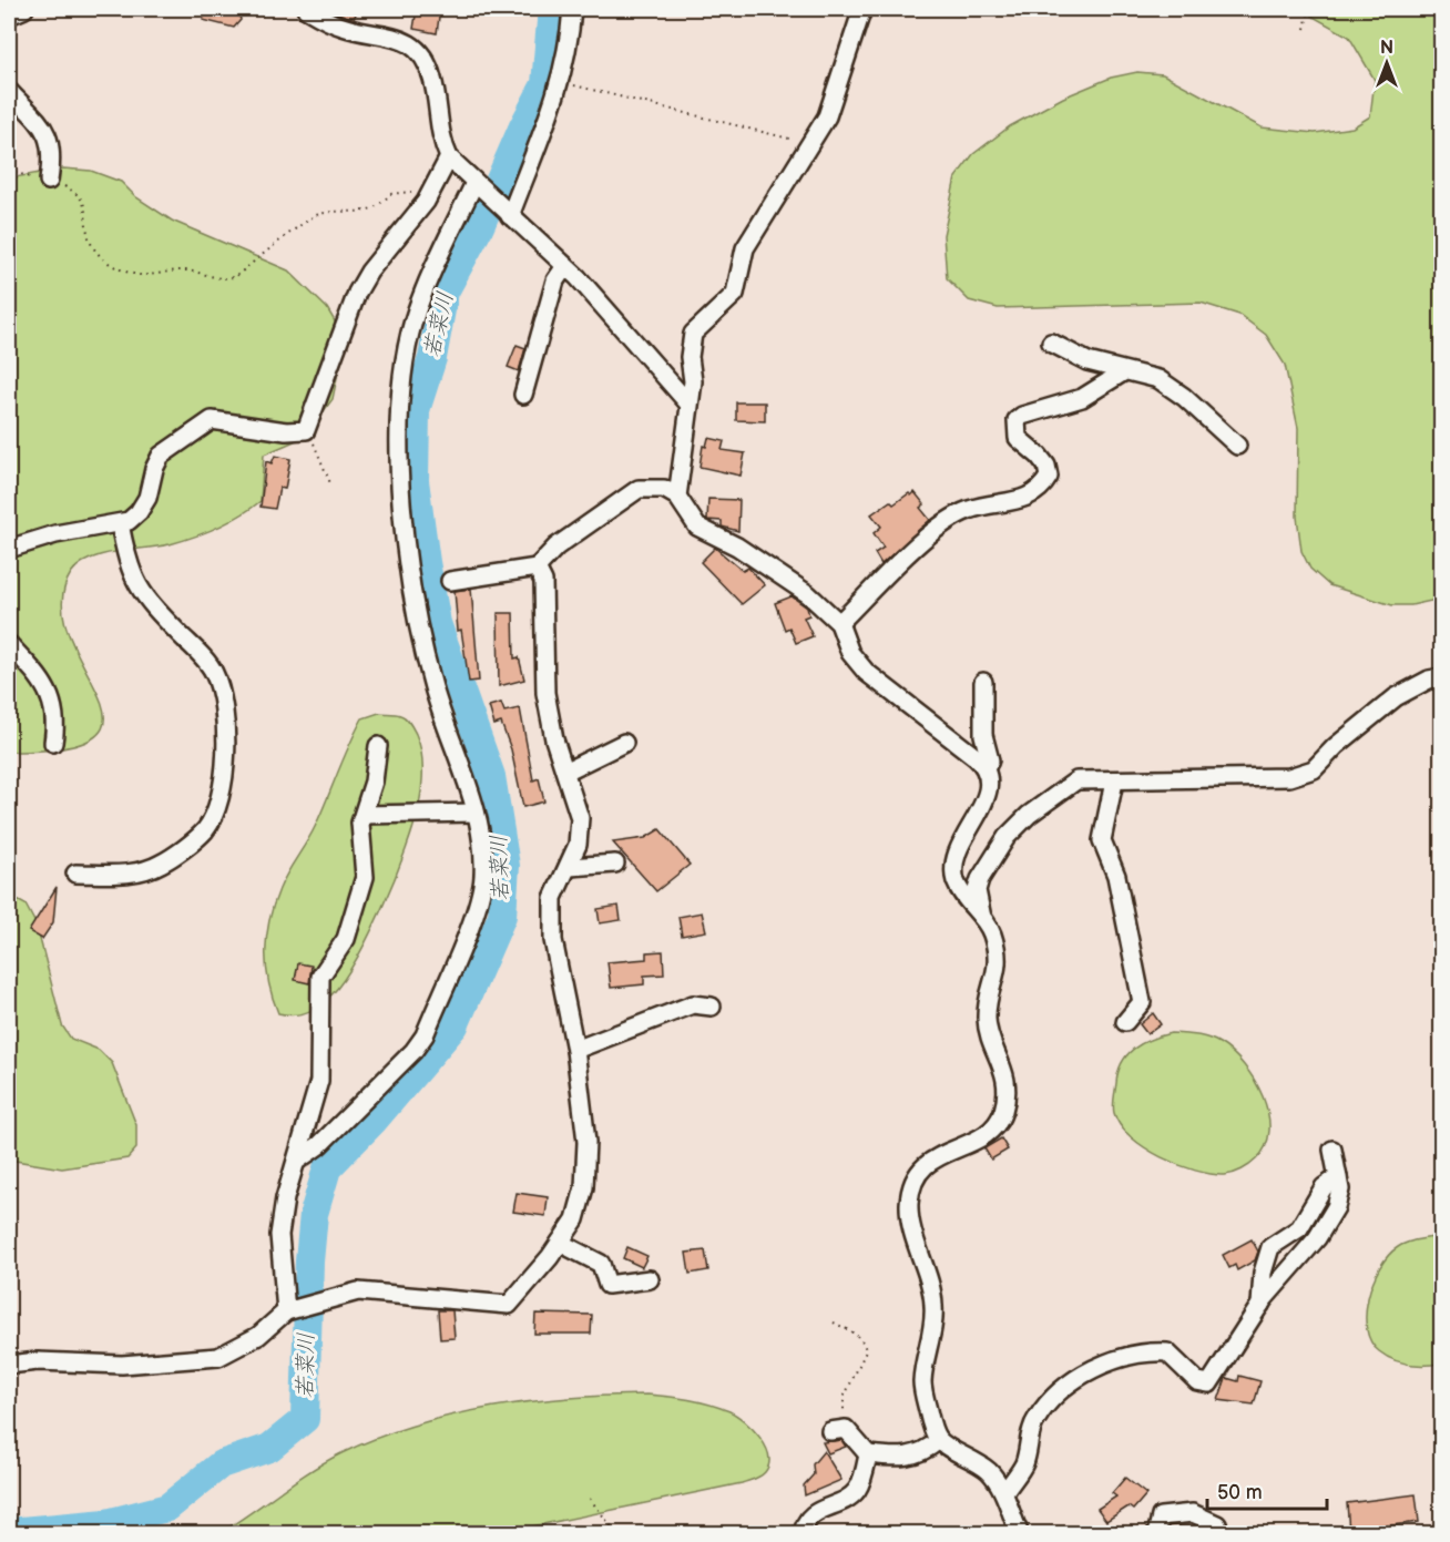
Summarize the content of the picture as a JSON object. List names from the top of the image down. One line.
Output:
{"water":["若菜川"],"scale_bar":"50 m","north":"top"}
